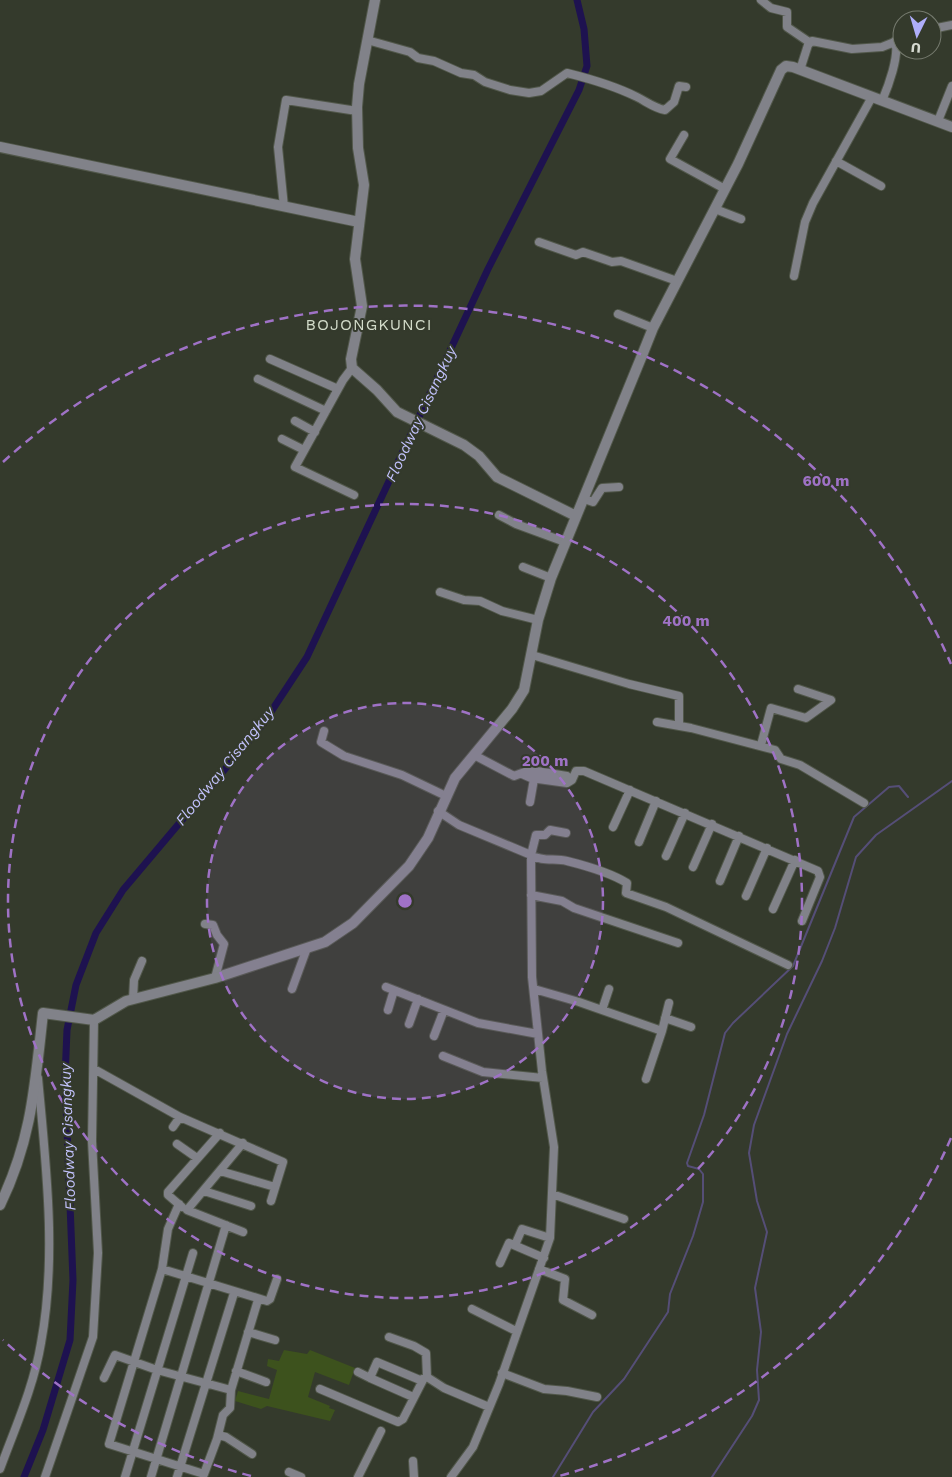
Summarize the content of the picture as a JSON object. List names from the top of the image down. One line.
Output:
{"districts":["BOJONGKUNCI"],"water":["Floodway Cisangkuy"],"north":"bottom","rings":["600 m","400 m","200 m"]}
